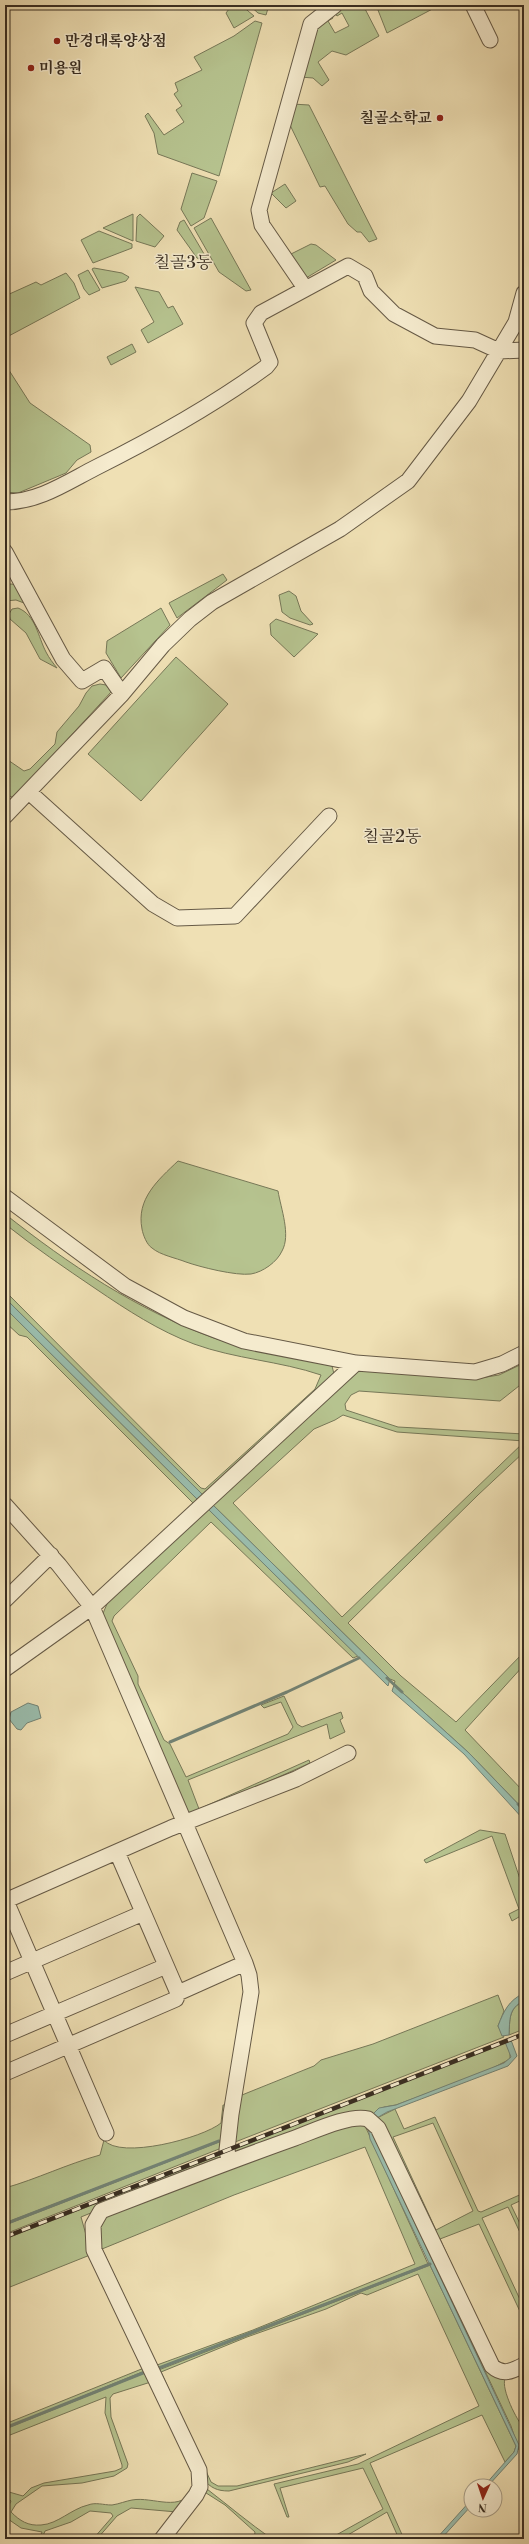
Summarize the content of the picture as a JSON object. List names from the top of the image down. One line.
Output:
{"districts":["칠골3동","칠골2동"],"places":["만경대록양상점","미용원","칠골소학교"],"north":"bottom"}
